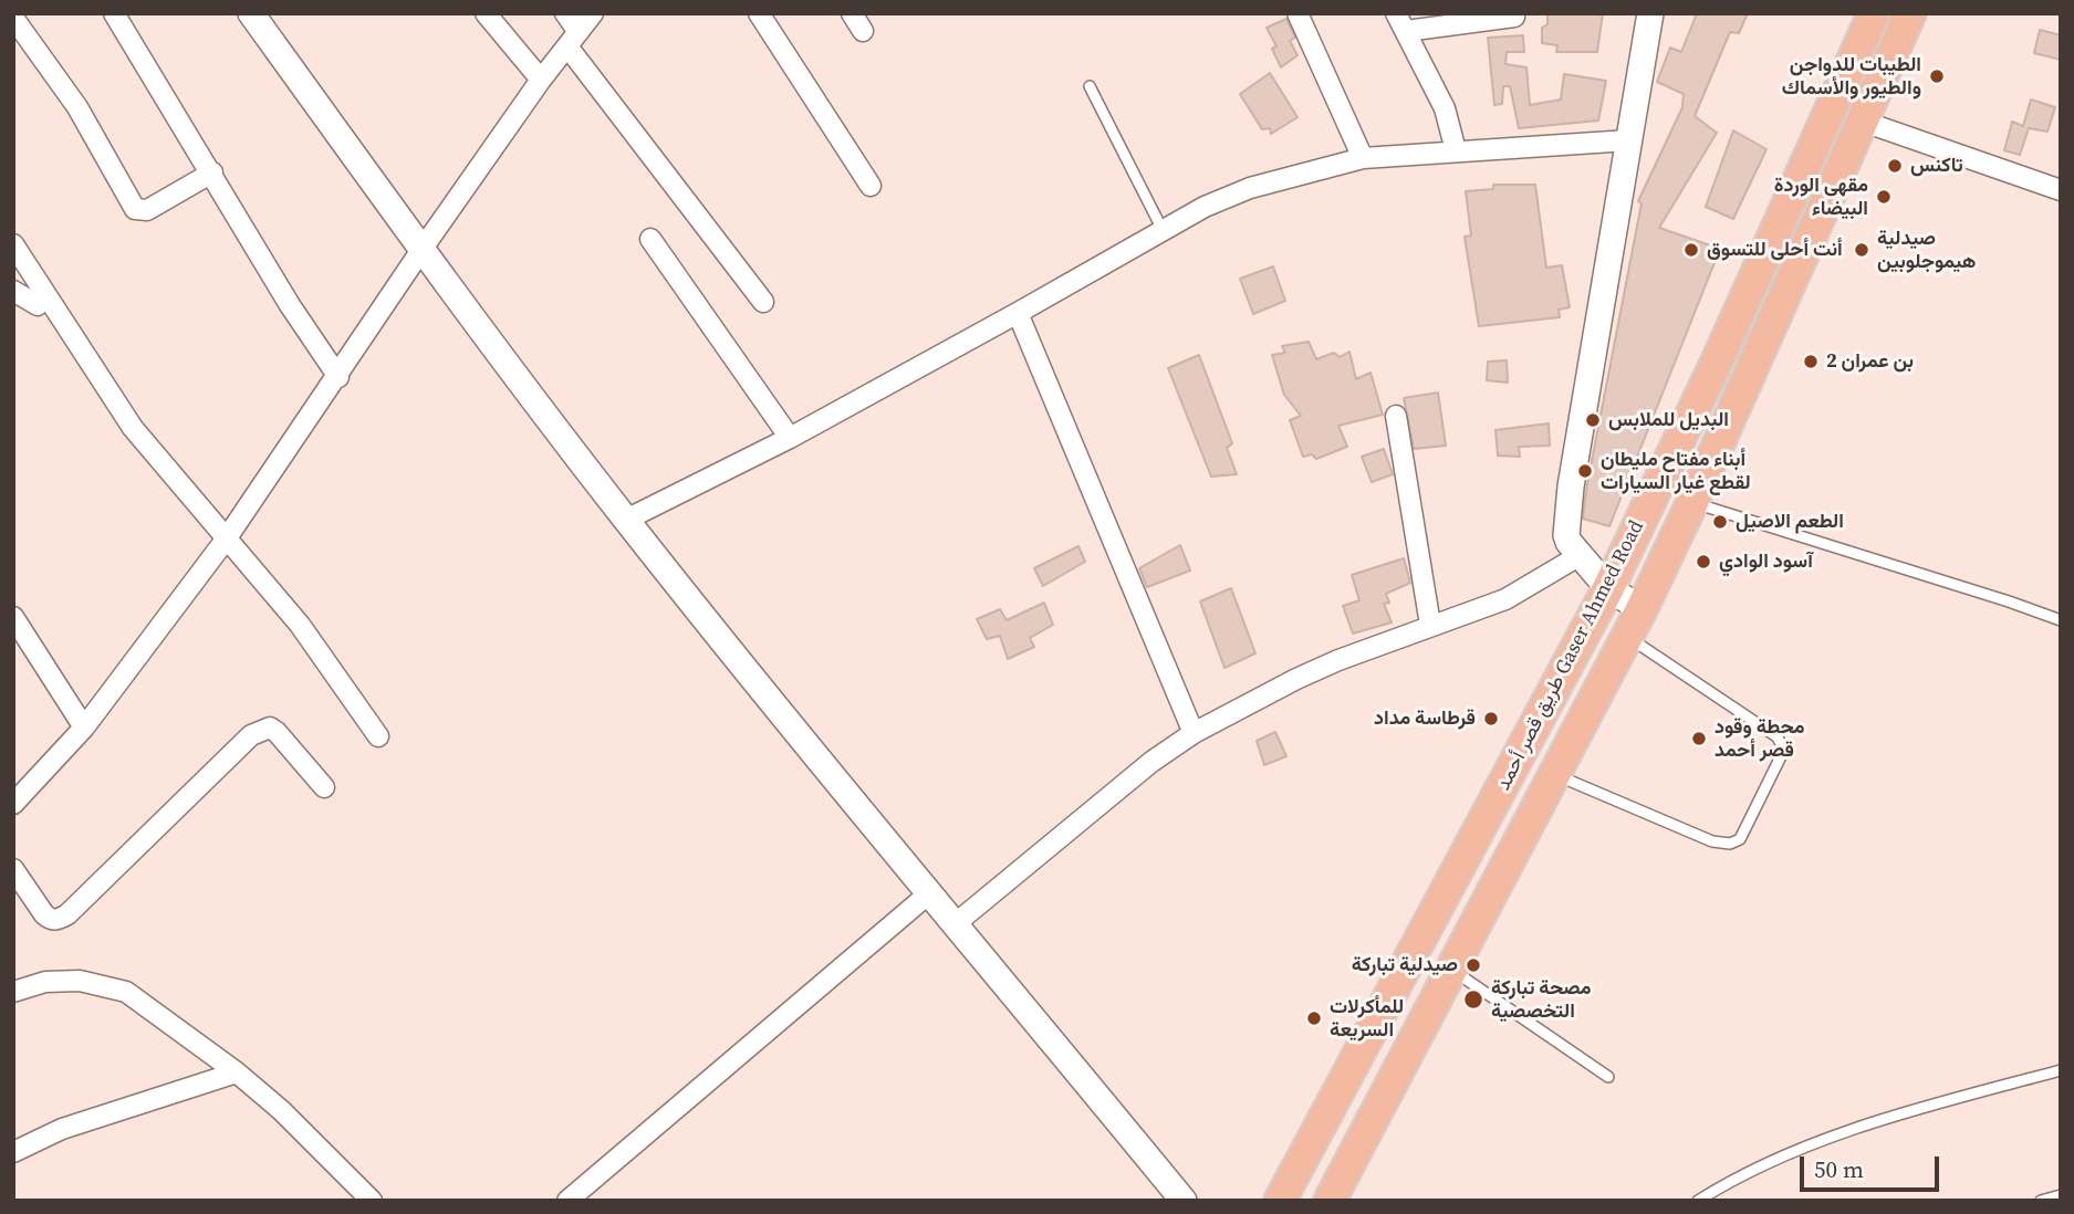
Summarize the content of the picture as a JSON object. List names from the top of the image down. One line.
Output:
{"streets":{"main road":["طريق قصر أحمد Gaser Ahmed Road"]},"places":["الطيبات للدواجن والطيور والأسماك","تاكنس","مقهى الوردة البيضاء","أنت أحلى للتسوق","صيدلية هيموجلوبين","بن عمران 2","البديل للملابس","أبناء مفتاح مليطان لقطع غيار السيارات","الطعم الاصيل","آسود الوادي","قرطاسة مداد","محطة وقود قصر أحمد","صيدلية تباركة","مصحة تباركة التخصصية","للمأكرلات السريعة"],"scale_bar":"50 m"}
